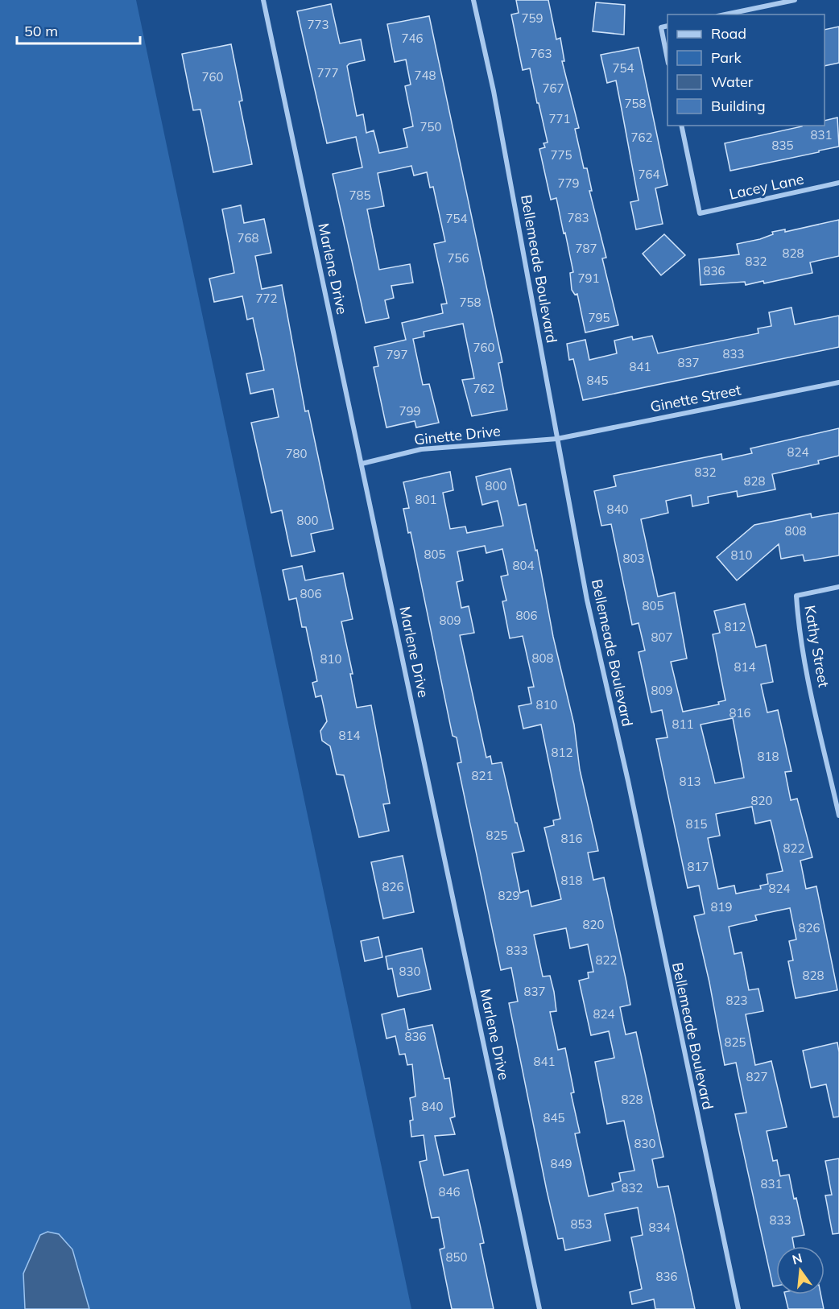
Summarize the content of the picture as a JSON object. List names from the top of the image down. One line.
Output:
{"streets":{"street":["Lacey Lane","Marlene Drive","Bellemeade Boulevard","Ginette Street","Ginette Drive","Kathy Street"]},"crossings":[["Marlene Drive","Ginette Drive"],["Bellemeade Boulevard","Ginette Street"],["Bellemeade Boulevard","Ginette Drive"],["Ginette Street","Ginette Drive"]],"house_numbers":["759","773","746","763","754","777","748","760","767","758","771","750","831","762","835","775","764","779","785","783","754","768","787","828","756","832","836","791","772","758","795","760","833","797","837","841","845","762","799","824","780","832","828","800","801","840","800","808","805","810","803","804","806","805","806","809","812","807","808","810","814","809","810","816","811","814","812","818","821","813","820","815","825","816","822","817","818","826","824","829","819","820","826","833","822","830","828","837","823","824","836","825","841","827","828","840","845","830","849","831","832","846","833","853","834","850","836"],"legend":["Road","Park","Water","Building"],"scale_bar":"50 m","north":"top"}
